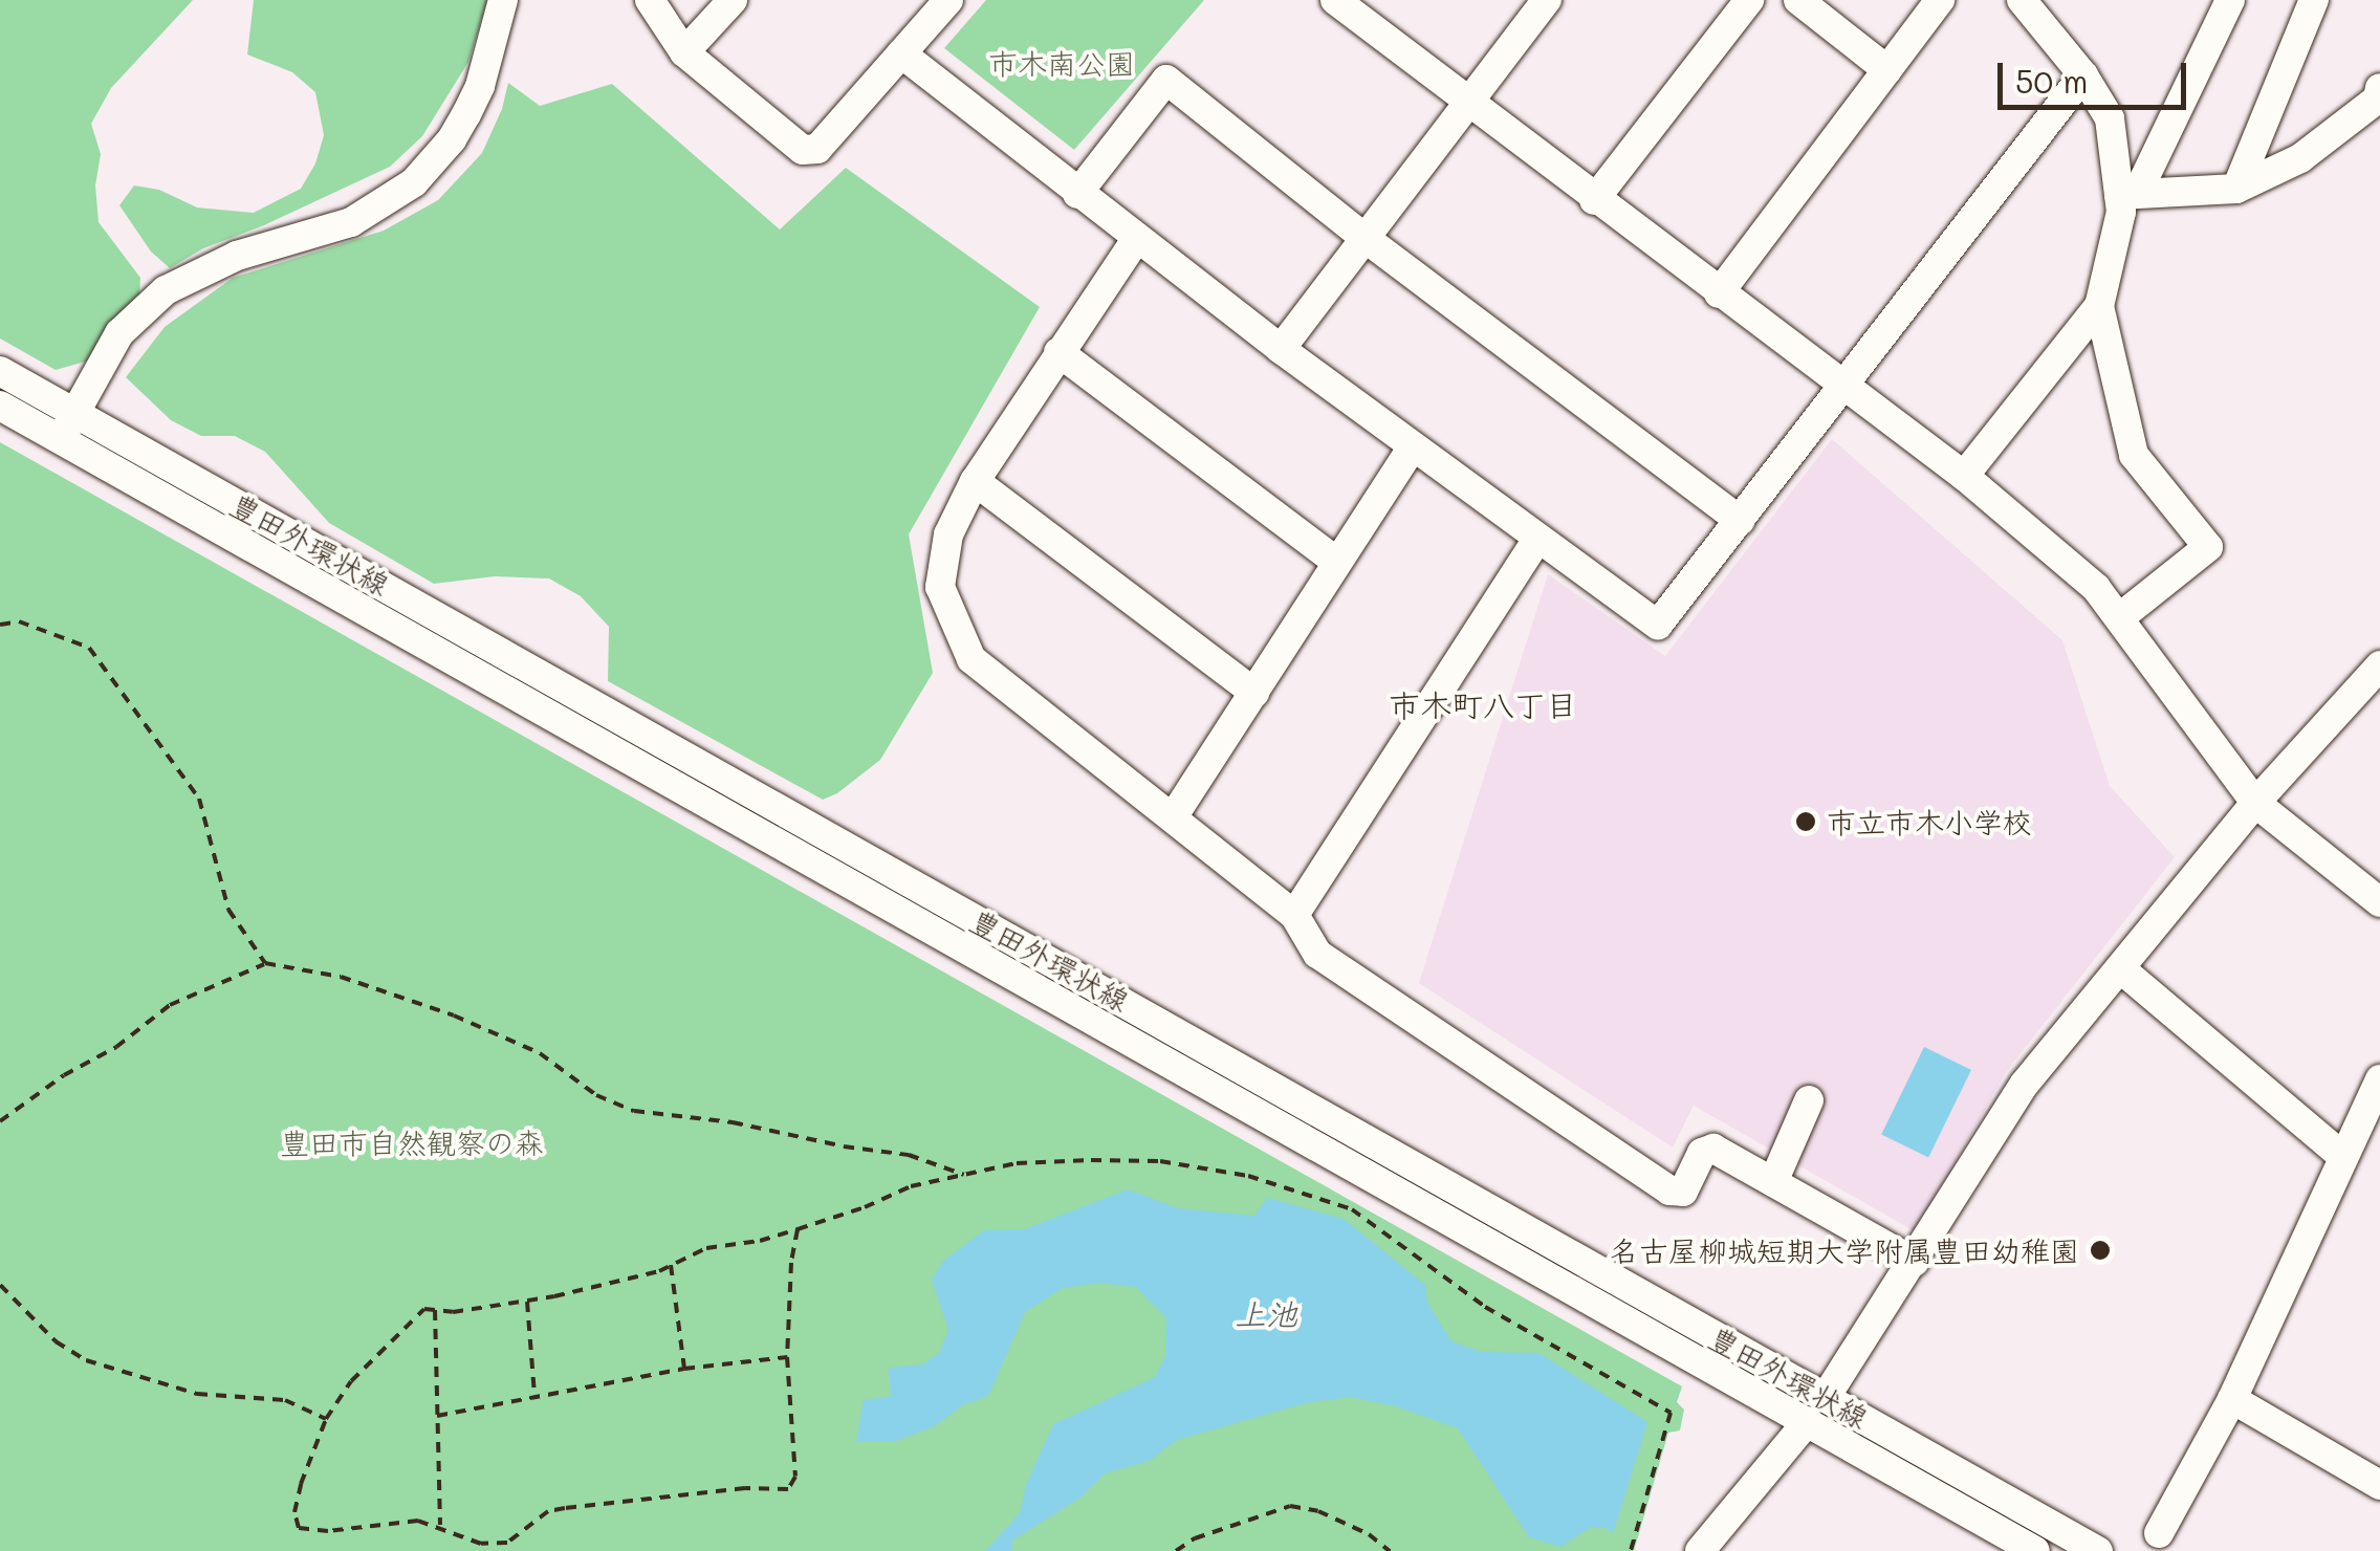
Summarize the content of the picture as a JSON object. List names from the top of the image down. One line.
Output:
{"streets":{"street":["豊田外環状線"]},"districts":["市木町八丁目"],"water":["上池"],"parks":["市木南公園","豊田市自然観察の森"],"places":["市立市木小学校","名古屋柳城短期大学附属豊田幼稚園"],"scale_bar":"50 m"}
